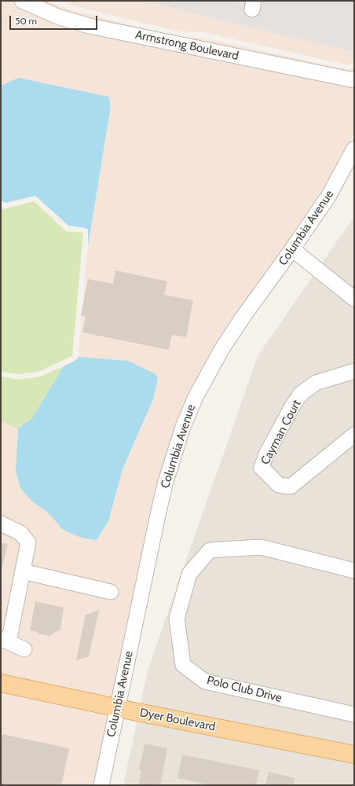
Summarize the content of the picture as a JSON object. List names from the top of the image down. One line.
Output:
{"streets":{"main road":["Dyer Boulevard"],"street":["Armstrong Boulevard","Columbia Avenue","Cayman Court","Polo Club Drive"]},"crossings":[["Columbia Avenue","Dyer Boulevard"]],"scale_bar":"50 m"}
